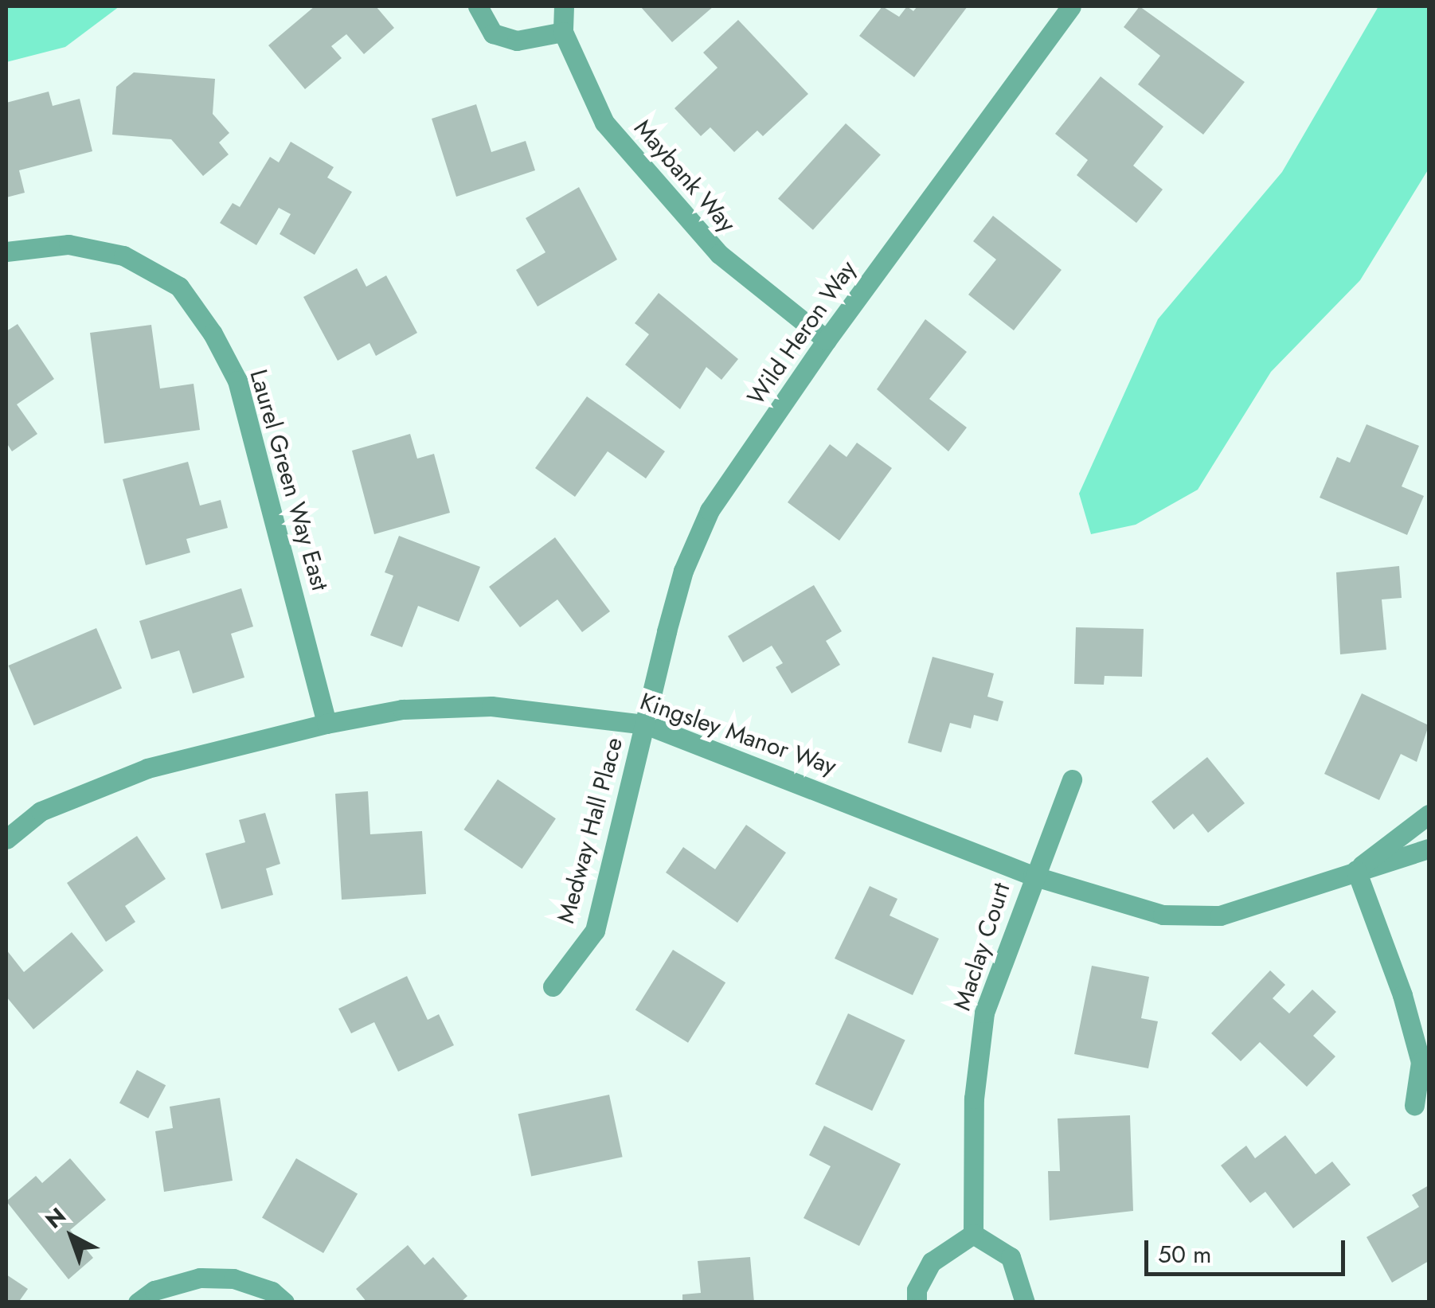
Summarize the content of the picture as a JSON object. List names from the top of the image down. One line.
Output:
{"streets":{"street":["Maybank Way","Wild Heron Way","Laurel Green Way East","Kingsley Manor Way","Medway Hall Place","Maclay Court"]},"crossings":[["Maybank Way","Wild Heron Way"],["Wild Heron Way","Kingsley Manor Way"],["Wild Heron Way","Medway Hall Place"],["Laurel Green Way East","Kingsley Manor Way"],["Kingsley Manor Way","Medway Hall Place"],["Kingsley Manor Way","Maclay Court"]],"scale_bar":"50 m","north":"top left"}
